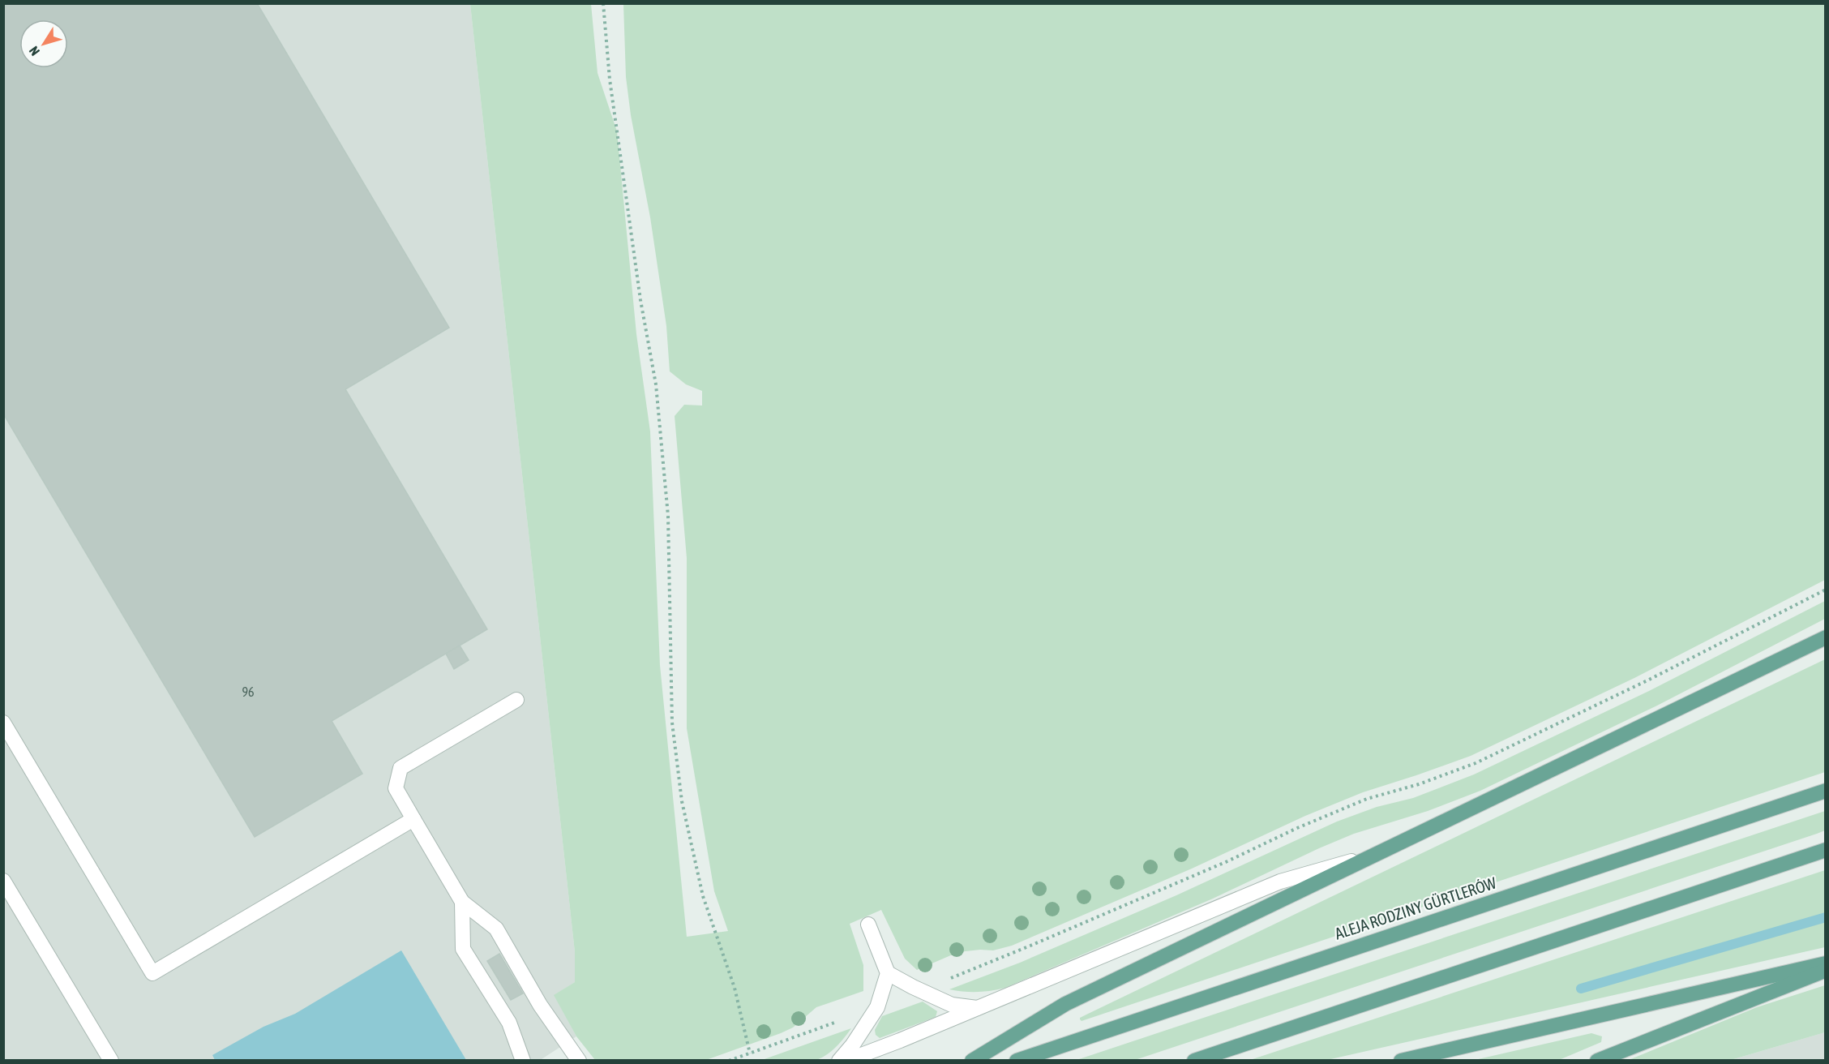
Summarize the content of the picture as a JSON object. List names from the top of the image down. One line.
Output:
{"streets":{"main road":["ALEJA RODZINY GÜRTLERÓW"]},"house_numbers":["96"],"north":"bottom left"}
